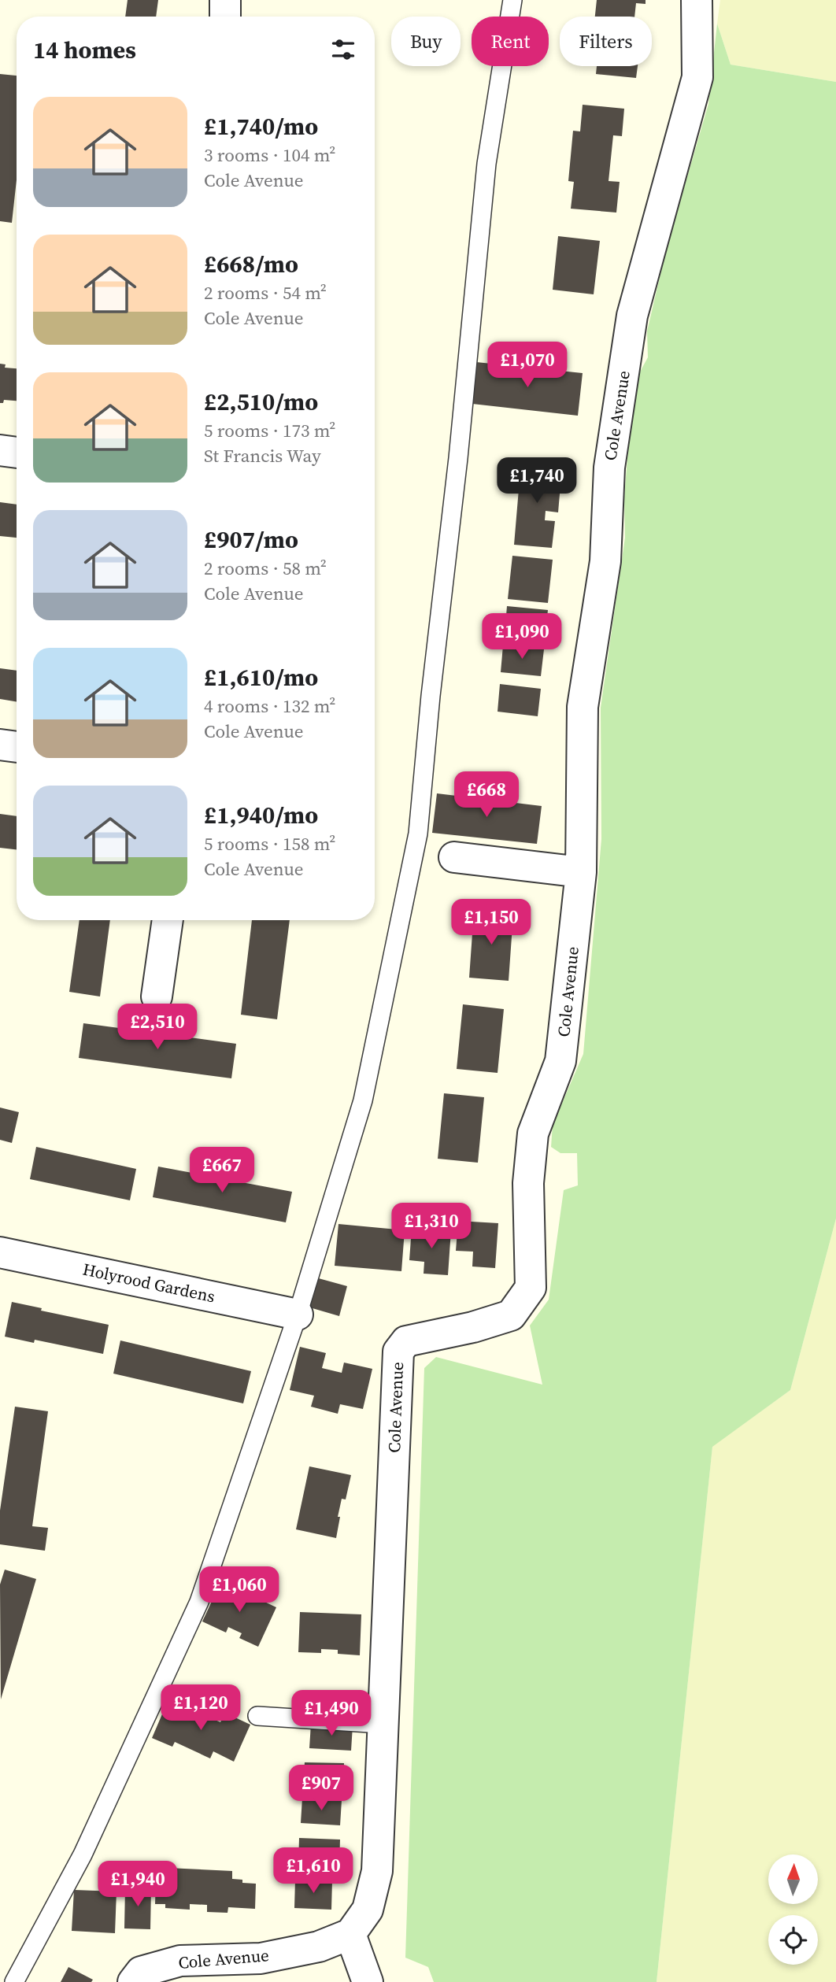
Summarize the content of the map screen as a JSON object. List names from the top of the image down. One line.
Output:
{"streets":{"street":["Cole Avenue","Holyrood Gardens"]},"north":"top","page":{"chip":["Buy","Rent","Filters"],"heading":"14 homes","list":[{"name":"£1,740/mo","note":"3 rooms · 104 m² · Cole Avenue"},{"name":"£668/mo","note":"2 rooms · 54 m² · Cole Avenue"},{"name":"£2,510/mo","note":"5 rooms · 173 m² · St Francis Way"},{"name":"£907/mo","note":"2 rooms · 58 m² · Cole Avenue"},{"name":"£1,610/mo","note":"4 rooms · 132 m² · Cole Avenue"},{"name":"£1,940/mo","note":"5 rooms · 158 m² · Cole Avenue"}],"price":["£1,070","£1,740","£1,090","£668","£1,150","£2,510","£667","£1,310","£1,060","£1,120","£1,490","£907","£1,610","£1,940"]}}
